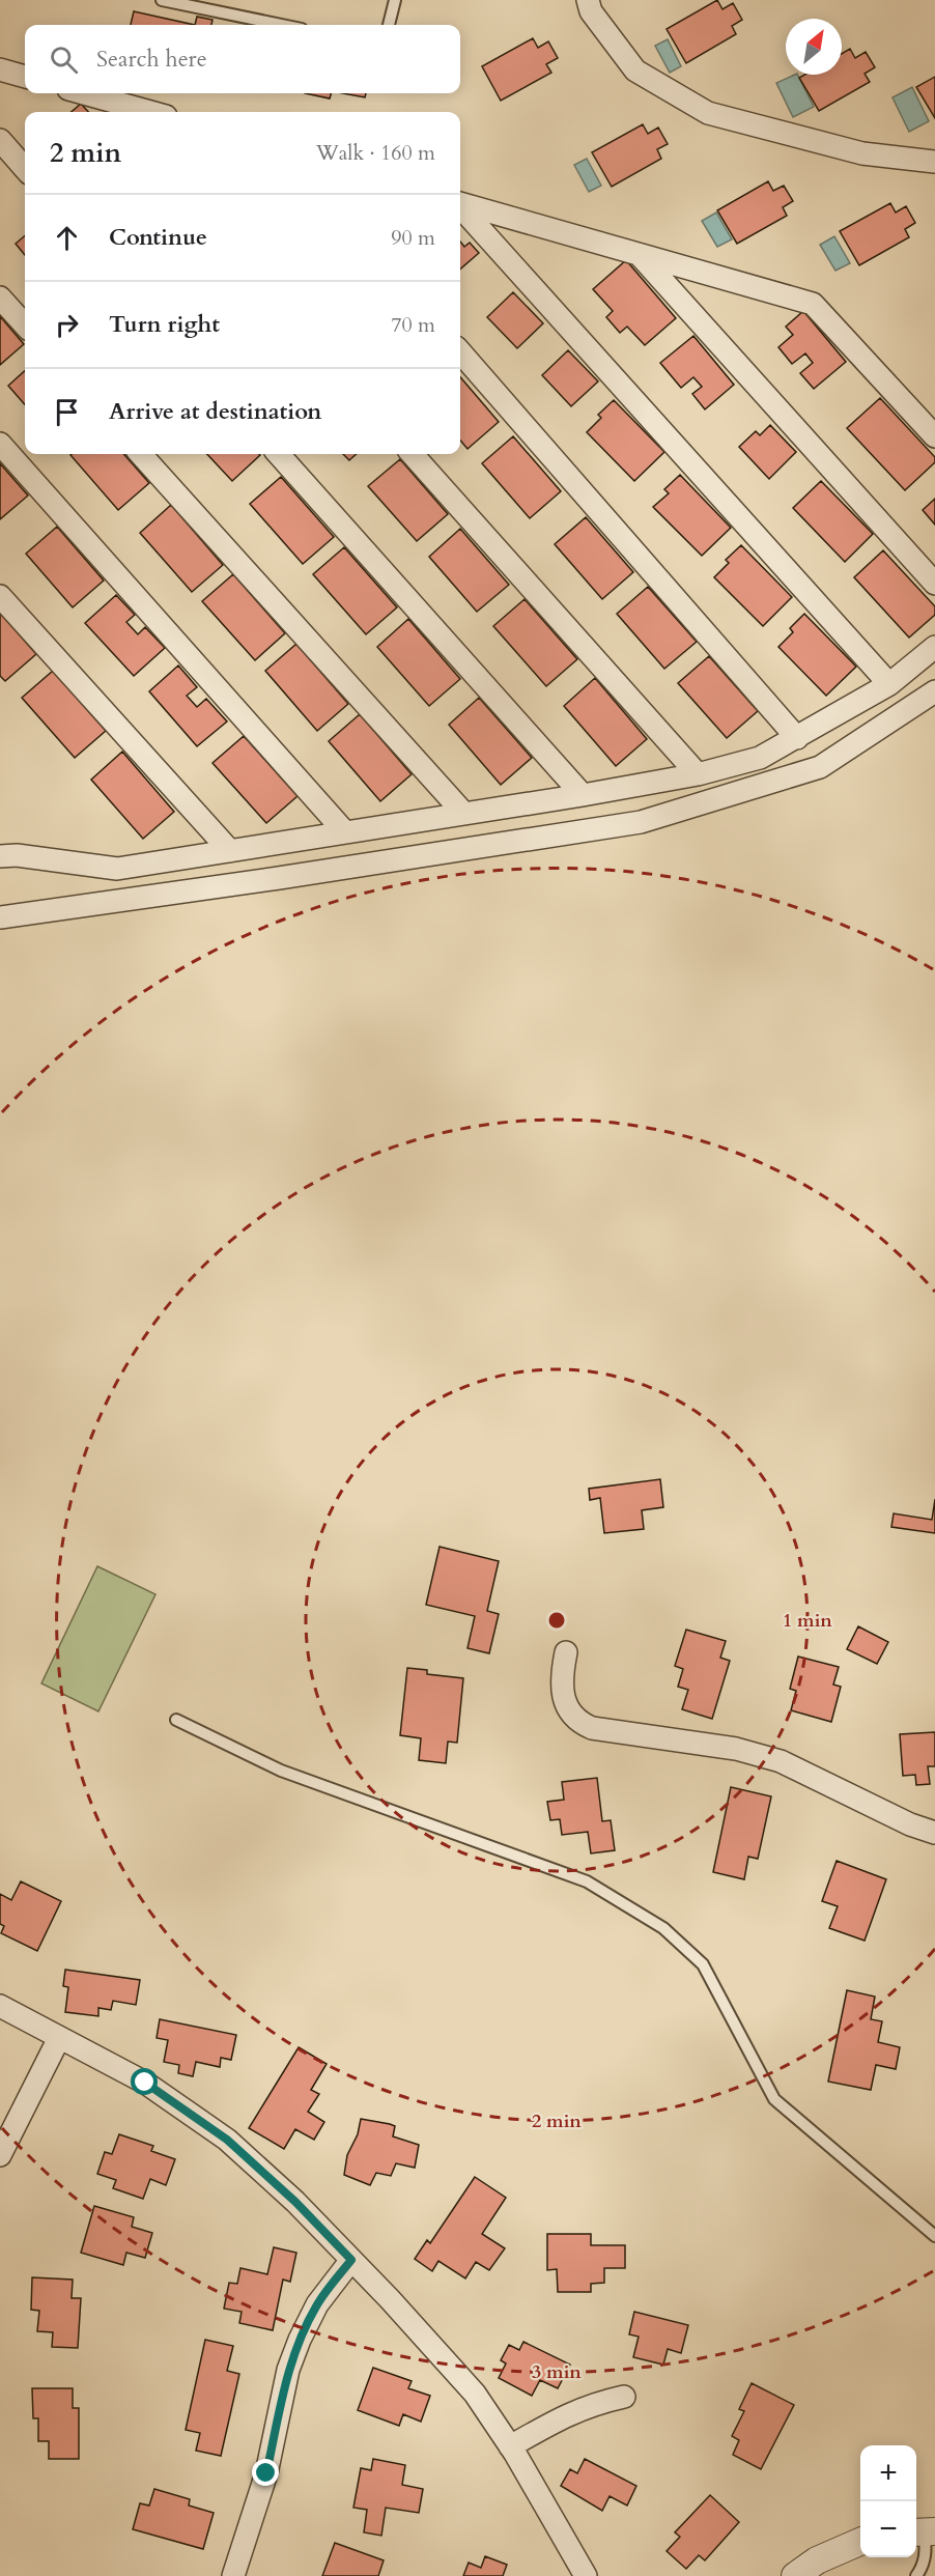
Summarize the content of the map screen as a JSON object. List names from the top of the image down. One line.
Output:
{"north":"top right","page":{"search":"Search here","heading":["2 min","Walk · 160 m"],"list":[["Continue","90 m"],["Turn right","70 m"],"Arrive at destination"],"map_buttons":["+","−"]},"rings":["1 min","2 min","3 min"]}
